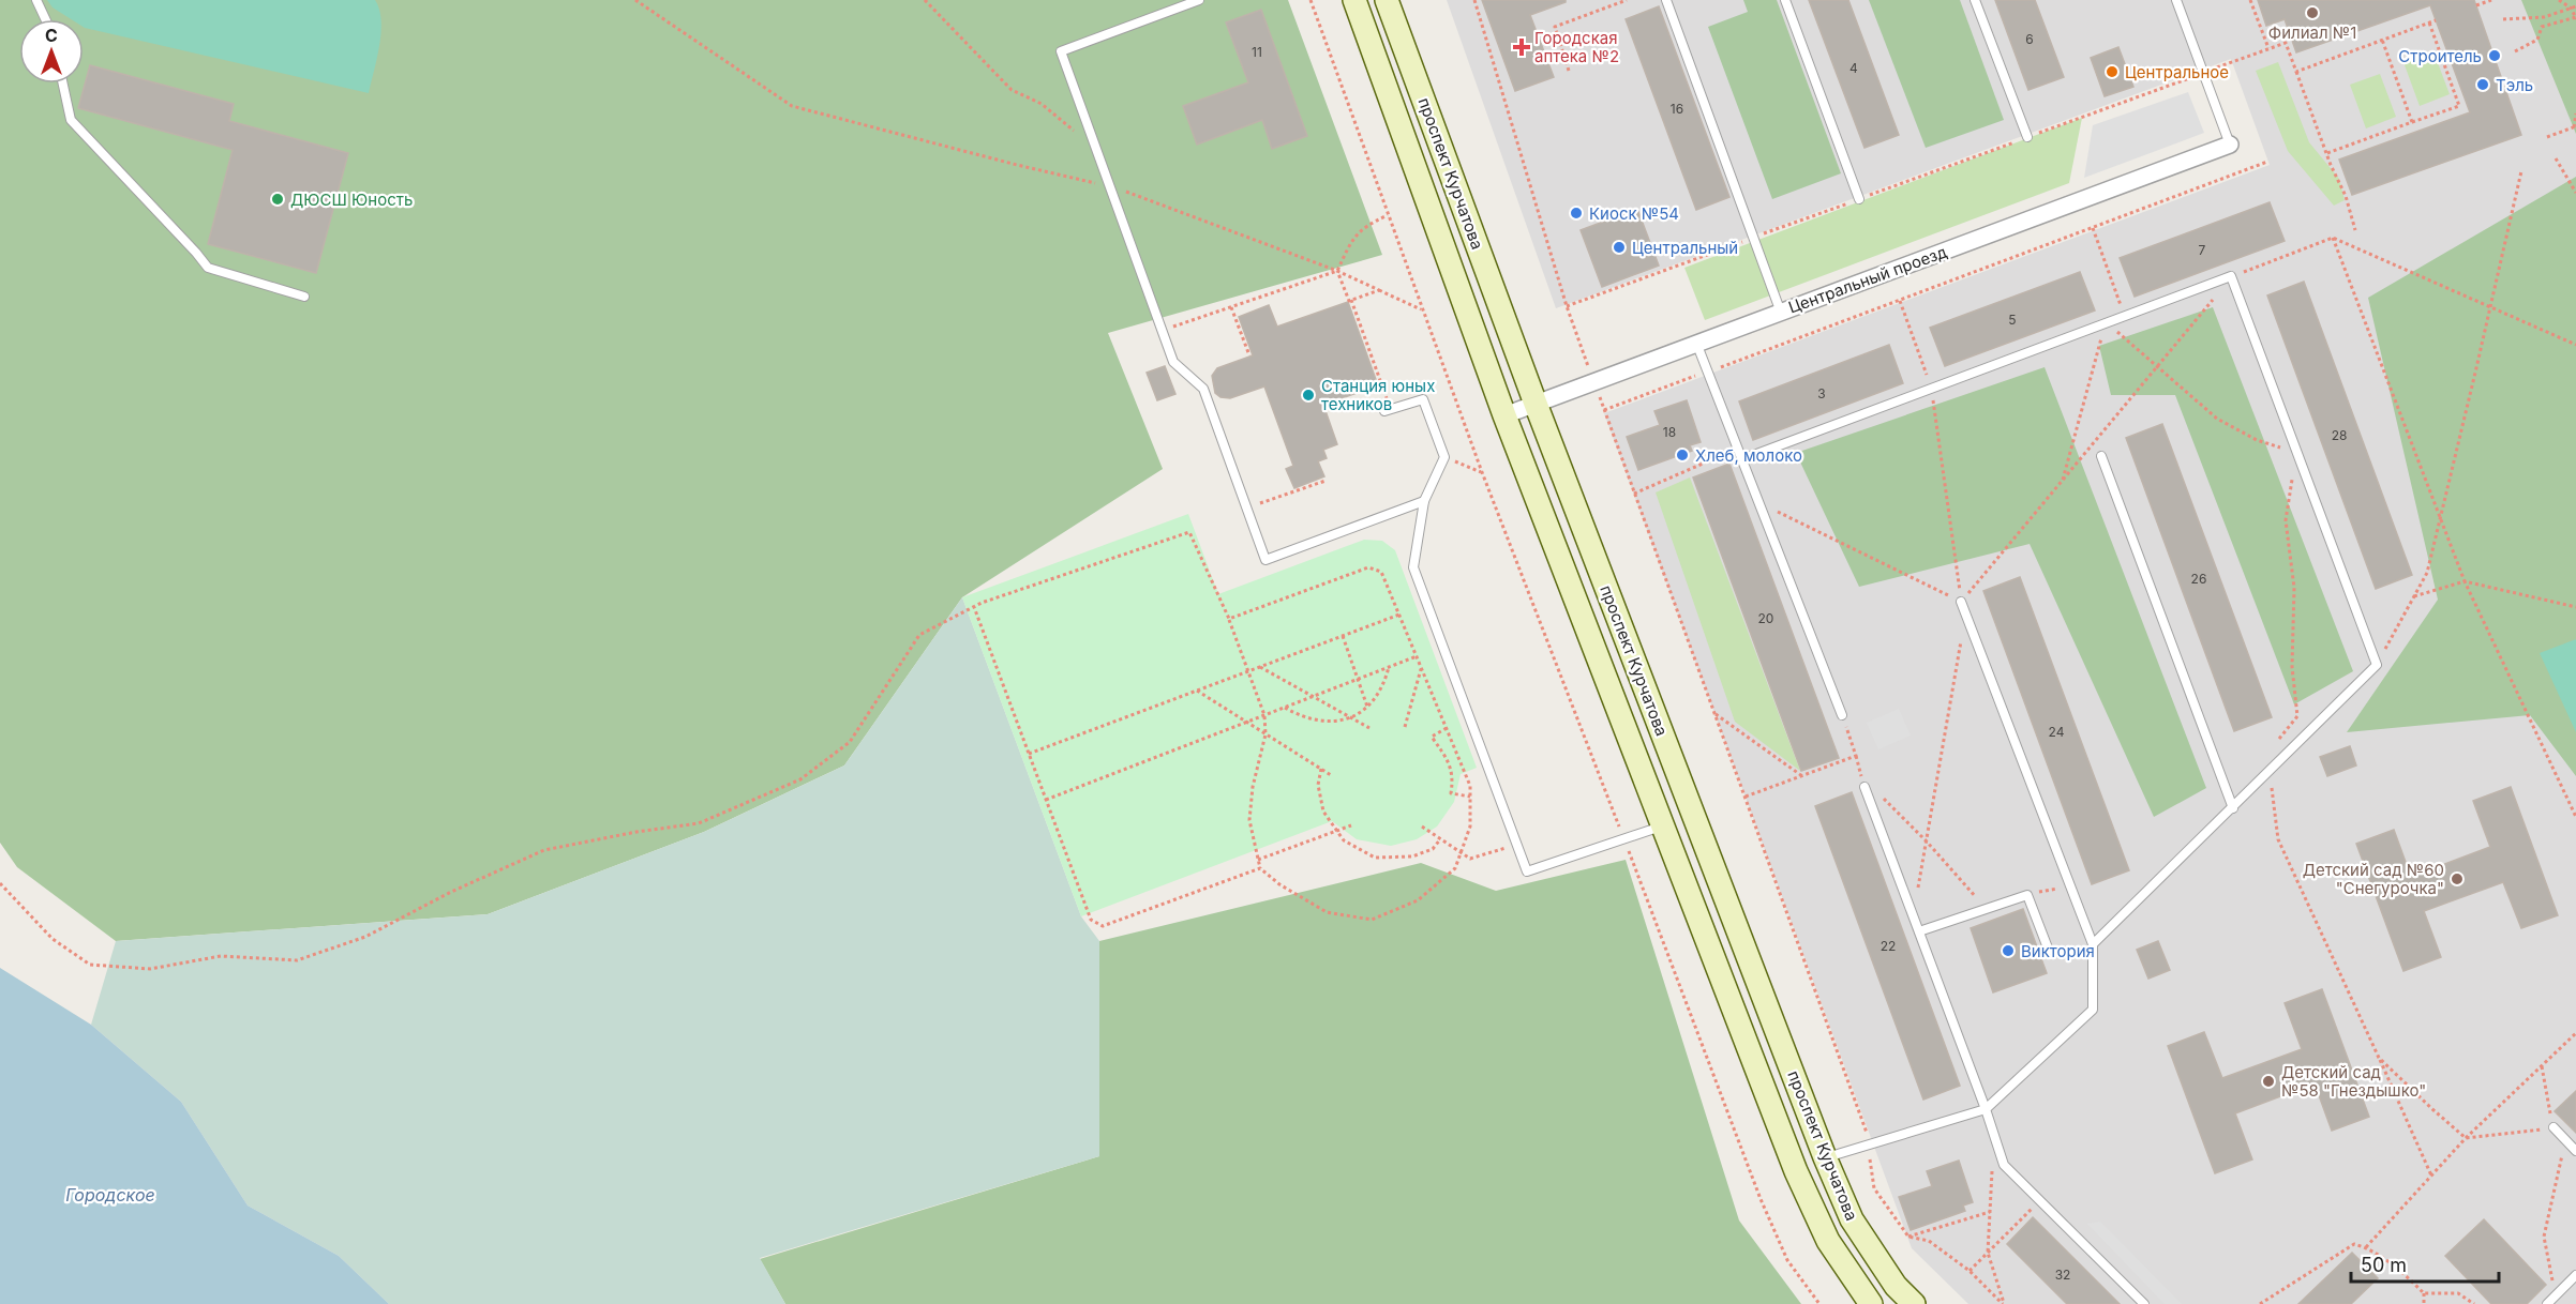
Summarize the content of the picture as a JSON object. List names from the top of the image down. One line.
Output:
{"streets":{"main road":["проспект Курчатова"],"street":["Центральный проезд"]},"crossings":[["проспект Курчатова","Центральный проезд"]],"water":["Городское"],"places":{"other":["Филиал №1","Строитель","Центральное","Тэль","ДЮСШ Юность","Киоск №54","Центральный","Станция юных техников","Хлеб, молоко","Детский сад №60 \"Снегурочка\"","Виктория","Детский сад №58 \"Гнездышко\""],"health":["Городская аптека №2"]},"house_numbers":["6","11","4","16","7","5","3","18","28","26","20","24","22","32"],"scale_bar":"50 m","north":"top"}
